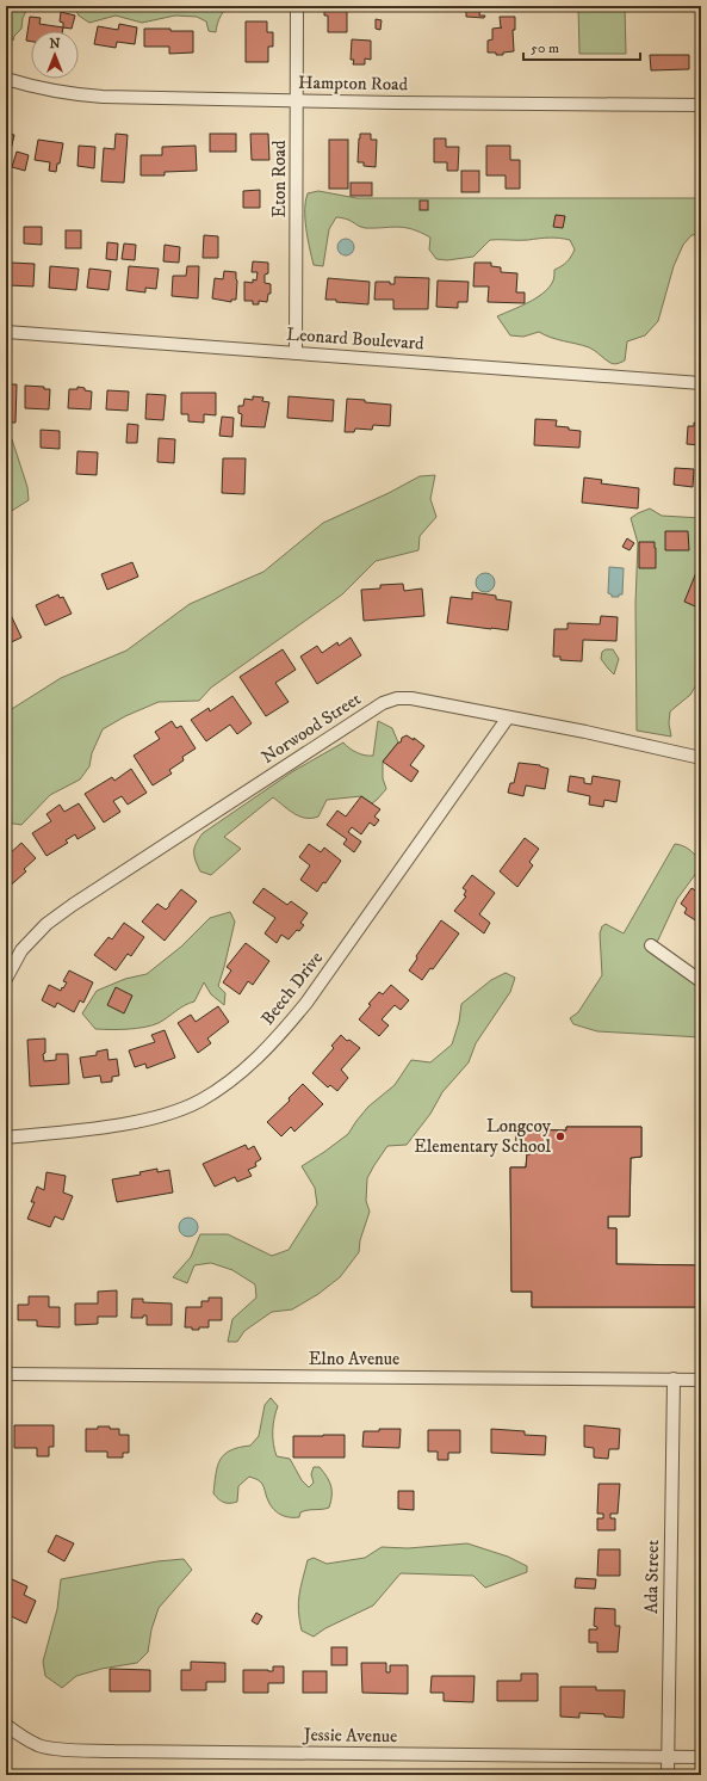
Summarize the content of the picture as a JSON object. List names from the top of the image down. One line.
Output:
{"streets":{"street":["Hampton Road","Eton Road","Leonard Boulevard","Norwood Street","Beech Drive","Elno Avenue","Ada Street","Jessie Avenue"]},"crossings":[["Hampton Road","Eton Road"],["Eton Road","Leonard Boulevard"],["Norwood Street","Beech Drive"],["Elno Avenue","Ada Street"],["Ada Street","Jessie Avenue"]],"places":["Longcoy Elementary School"],"scale_bar":"50 m","north":"top"}
